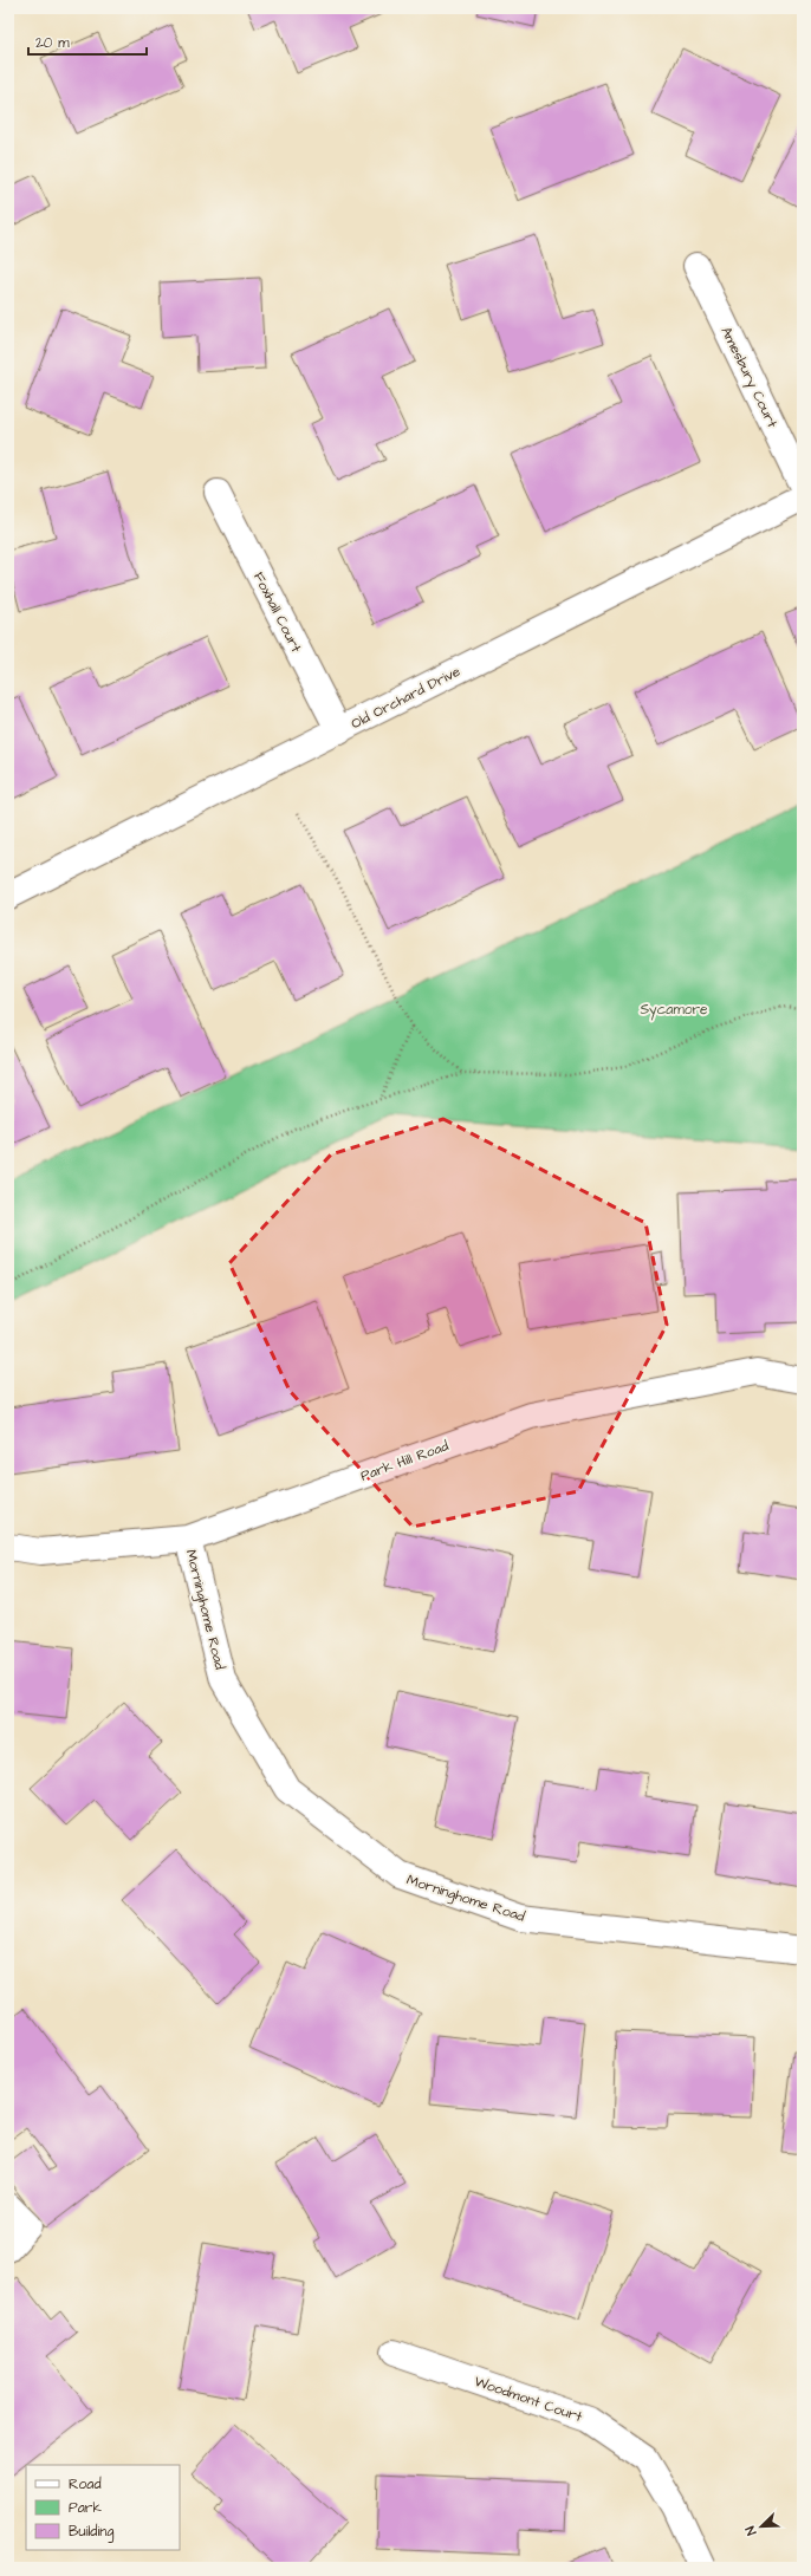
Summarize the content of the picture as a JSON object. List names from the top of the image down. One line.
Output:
{"streets":{"street":["Amesbury Court","Foxhall Court","Old Orchard Drive","Park Hill Road","Morninghome Road","Woodmont Court"]},"crossings":[["Foxhall Court","Old Orchard Drive"],["Park Hill Road","Morninghome Road"]],"parks":["Sycamore"],"legend":["Road","Park","Building"],"scale_bar":"20 m","north":"bottom left"}
